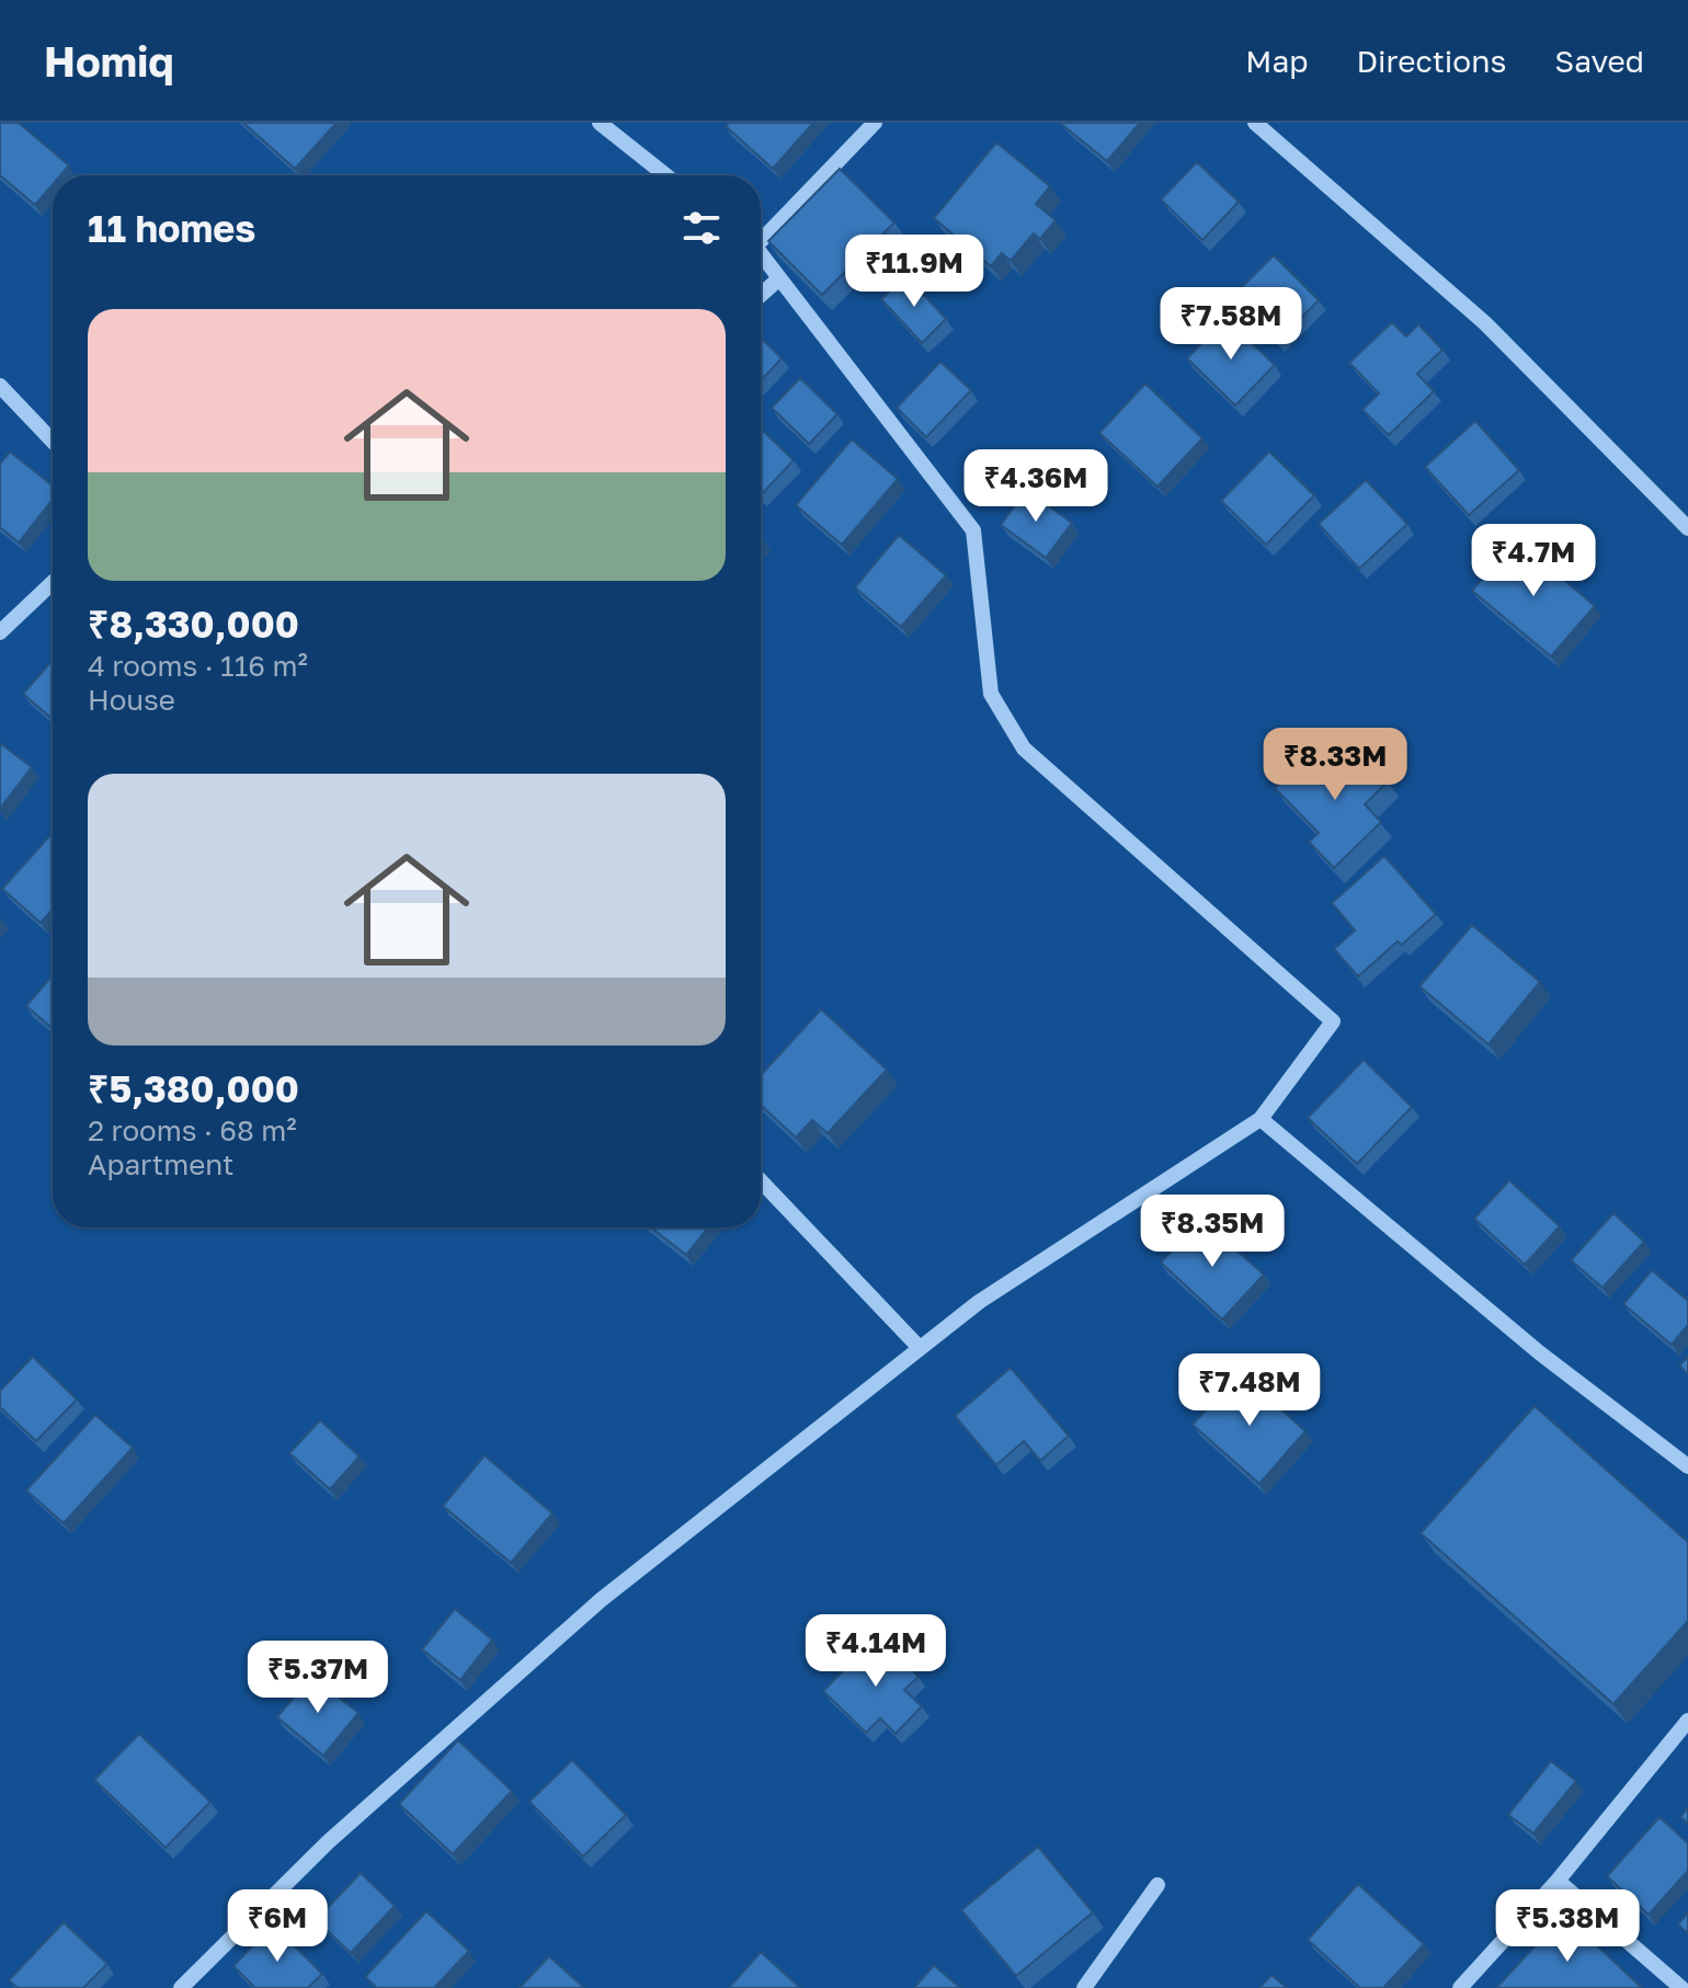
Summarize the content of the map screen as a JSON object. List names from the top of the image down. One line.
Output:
{"page":{"header":"Homiq","nav":["Map","Directions","Saved"],"heading":"11 homes","price":["₹11.9M","₹7.58M","₹4.36M","₹4.7M","₹8.33M","₹8.35M","₹7.48M","₹4.14M","₹5.37M","₹6M","₹5.38M"],"list":[{"name":"₹8,330,000","note":"4 rooms · 116 m² · House"},{"name":"₹5,380,000","note":"2 rooms · 68 m² · Apartment"}]}}
